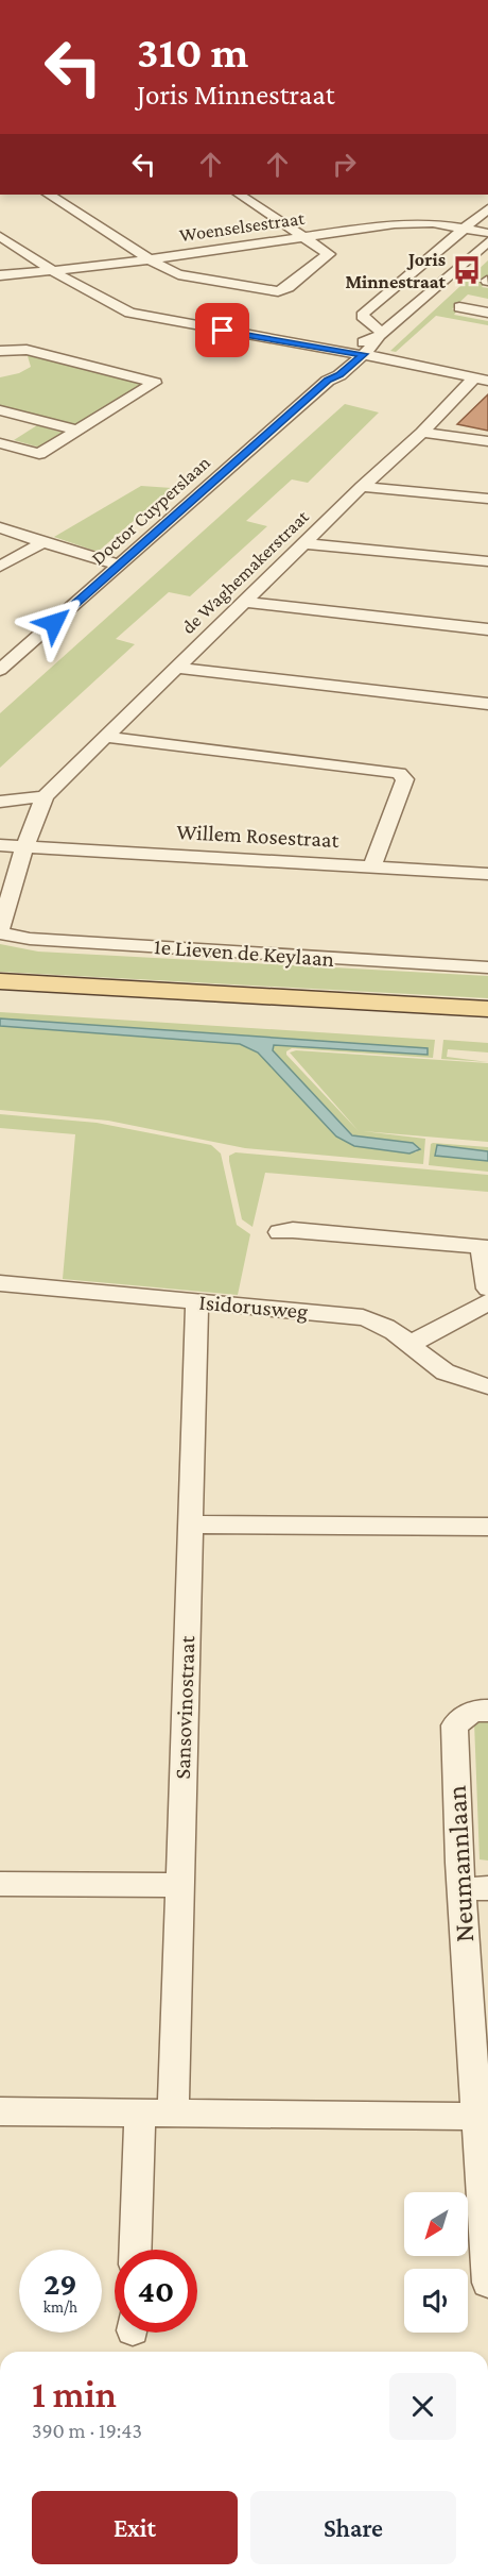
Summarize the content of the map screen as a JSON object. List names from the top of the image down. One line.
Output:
{"streets":{"main road":["1e Lieven de Keylaan"],"street":["Woenselsestraat","Doctor Cuyperslaan","de Waghemakerstraat","Willem Rosestraat","Isidorusweg","Sansovinostraat","Neumannlaan"]},"crossings":[["de Waghemakerstraat","Willem Rosestraat"],["de Waghemakerstraat","1e Lieven de Keylaan"],["Isidorusweg","Sansovinostraat"]],"places":{"bus stop":["Joris Minnestraat"]},"north":"bottom left","page":{"turn":["310 m","Joris Minnestraat"],"speed":"29 km/h","limit":"40","heading":["1 min","390 m · 19:43"],"buttons":["Exit","Share"]}}
